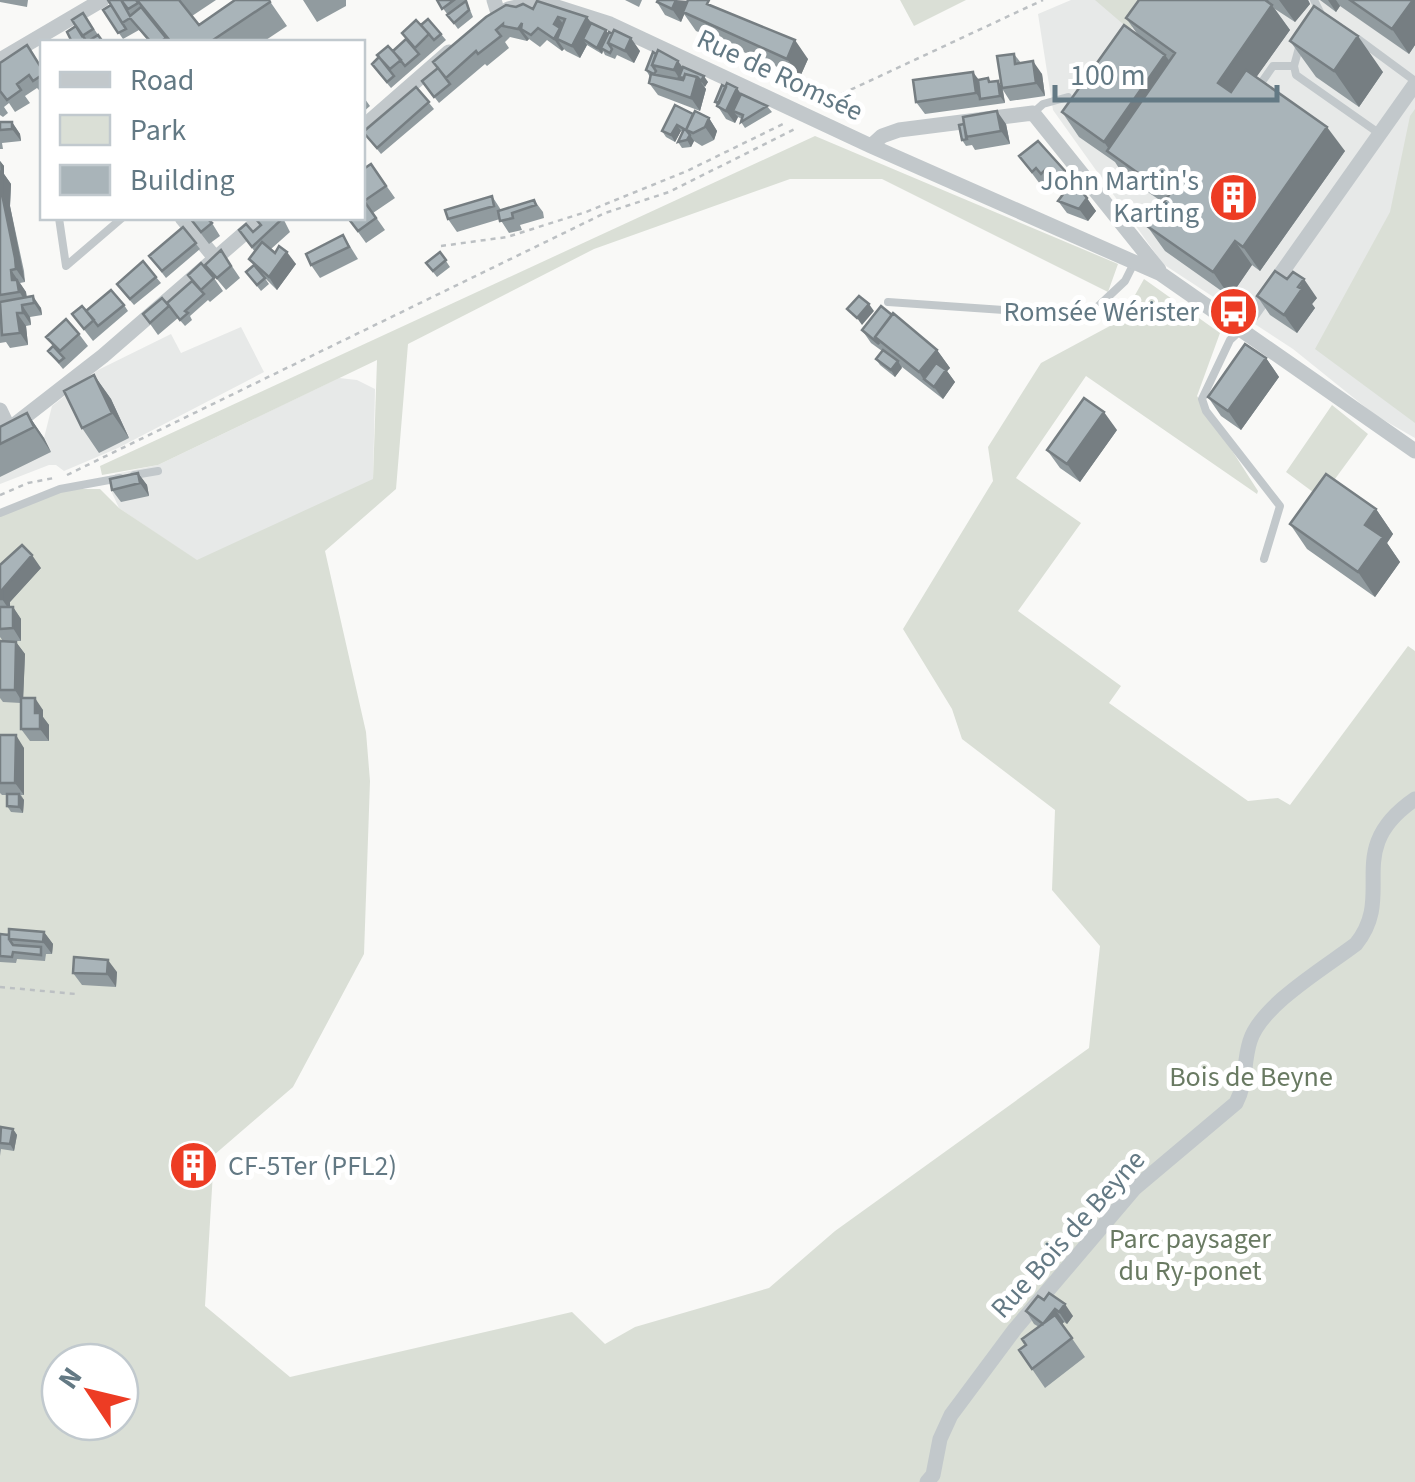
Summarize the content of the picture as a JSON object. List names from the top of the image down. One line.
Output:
{"streets":{"street":["Rue de Romsée","Rue Bois de Beyne"]},"parks":["Bois de Beyne","Parc paysager du Ry-ponet"],"places":{"building":["John Martin's Karting","CF-5Ter (PFL2)"],"bus stop":["Romsée Wérister"]},"legend":["Road","Park","Building"],"scale_bar":"100 m","north":"top left"}
